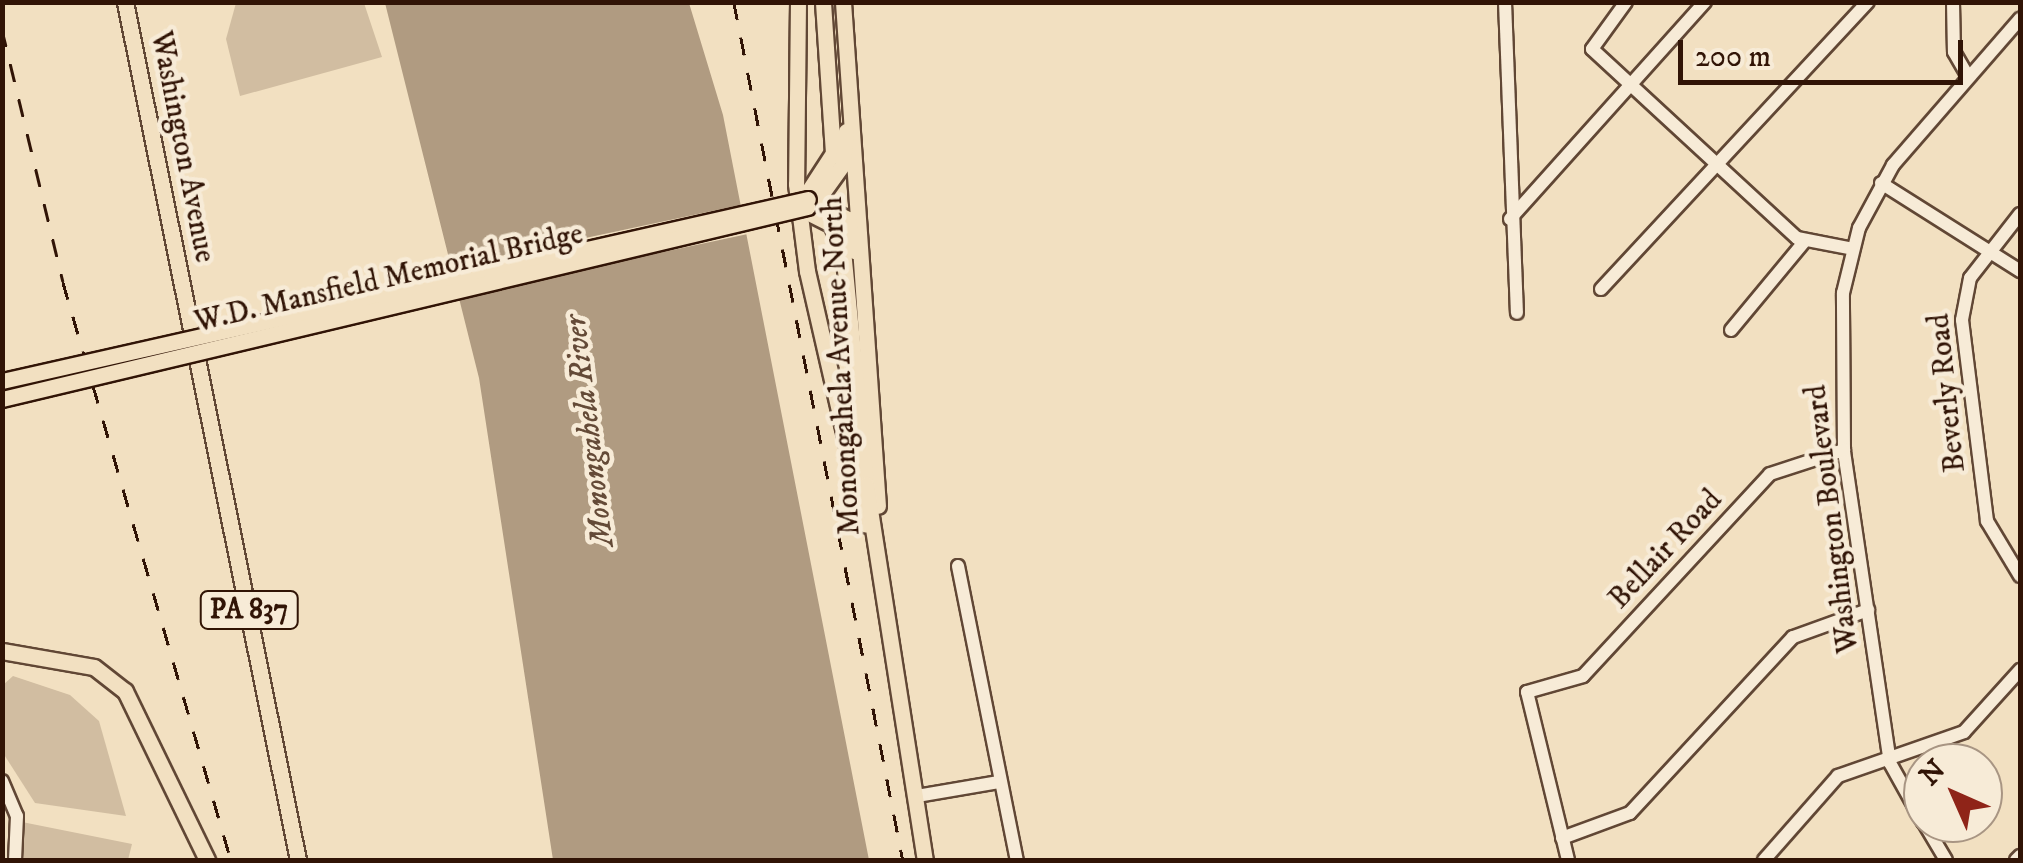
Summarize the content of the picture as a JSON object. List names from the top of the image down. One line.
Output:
{"streets":{"main road":["Washington Avenue","W.D. Mansfield Memorial Bridge","Monongahela Avenue North","PA 837"],"street":["Beverly Road","Washington Boulevard","Bellair Road"]},"crossings":[["Washington Avenue","W.D. Mansfield Memorial Bridge"],["Washington Avenue","PA 837"],["W.D. Mansfield Memorial Bridge","PA 837"],["Washington Boulevard","Bellair Road"]],"water":["Monongahela River"],"scale_bar":"200 m","north":"top left"}
